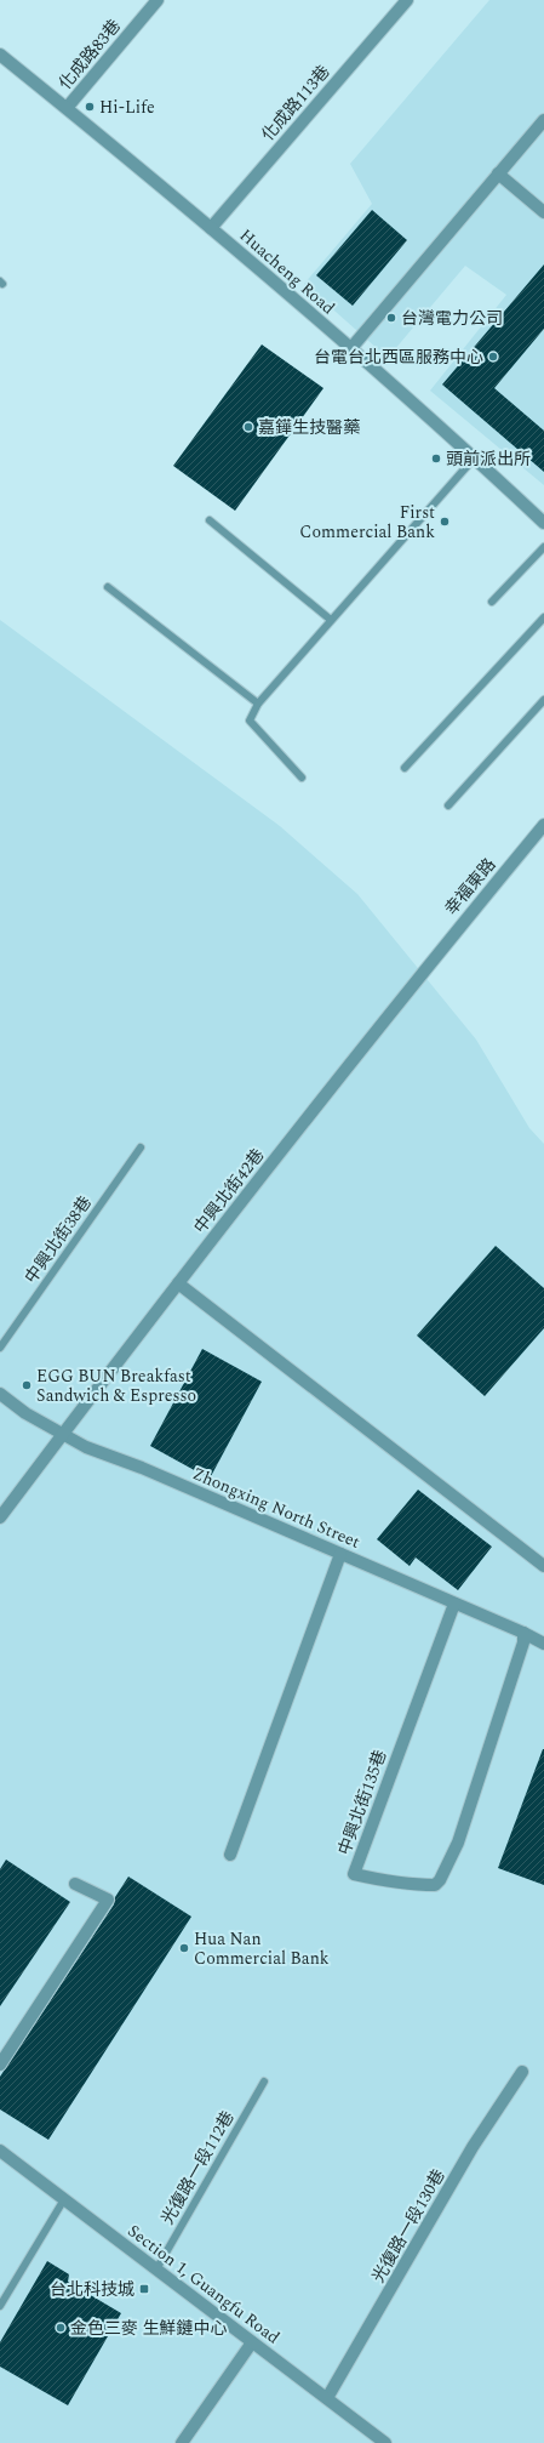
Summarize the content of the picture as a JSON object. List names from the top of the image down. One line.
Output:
{"streets":{"street":["化成路83巷","化成路113巷","Huacheng Road","幸福東路","中興北街42巷","Zhongxing North Street","中興北街135巷","光復路一段130巷","Section 1, Guangfu Road"],"lane":["中興北街38巷","光復路一段112巷"]},"crossings":[["化成路83巷","Huacheng Road"],["化成路113巷","Huacheng Road"],["幸福東路","中興北街42巷"],["中興北街42巷","Zhongxing North Street"],["Zhongxing North Street","中興北街135巷"],["光復路一段112巷","Section 1, Guangfu Road"],["光復路一段130巷","Section 1, Guangfu Road"]],"places":{"other":["Hi-Life","台灣電力公司","台電台北西區服務中心","嘉鏵生技醫藥","頭前派出所","First Commercial Bank","EGG BUN Breakfast Sandwich & Espresso","Hua Nan Commercial Bank","金色三麥 生鮮鏈中心"],"transit":["台北科技城"]}}
